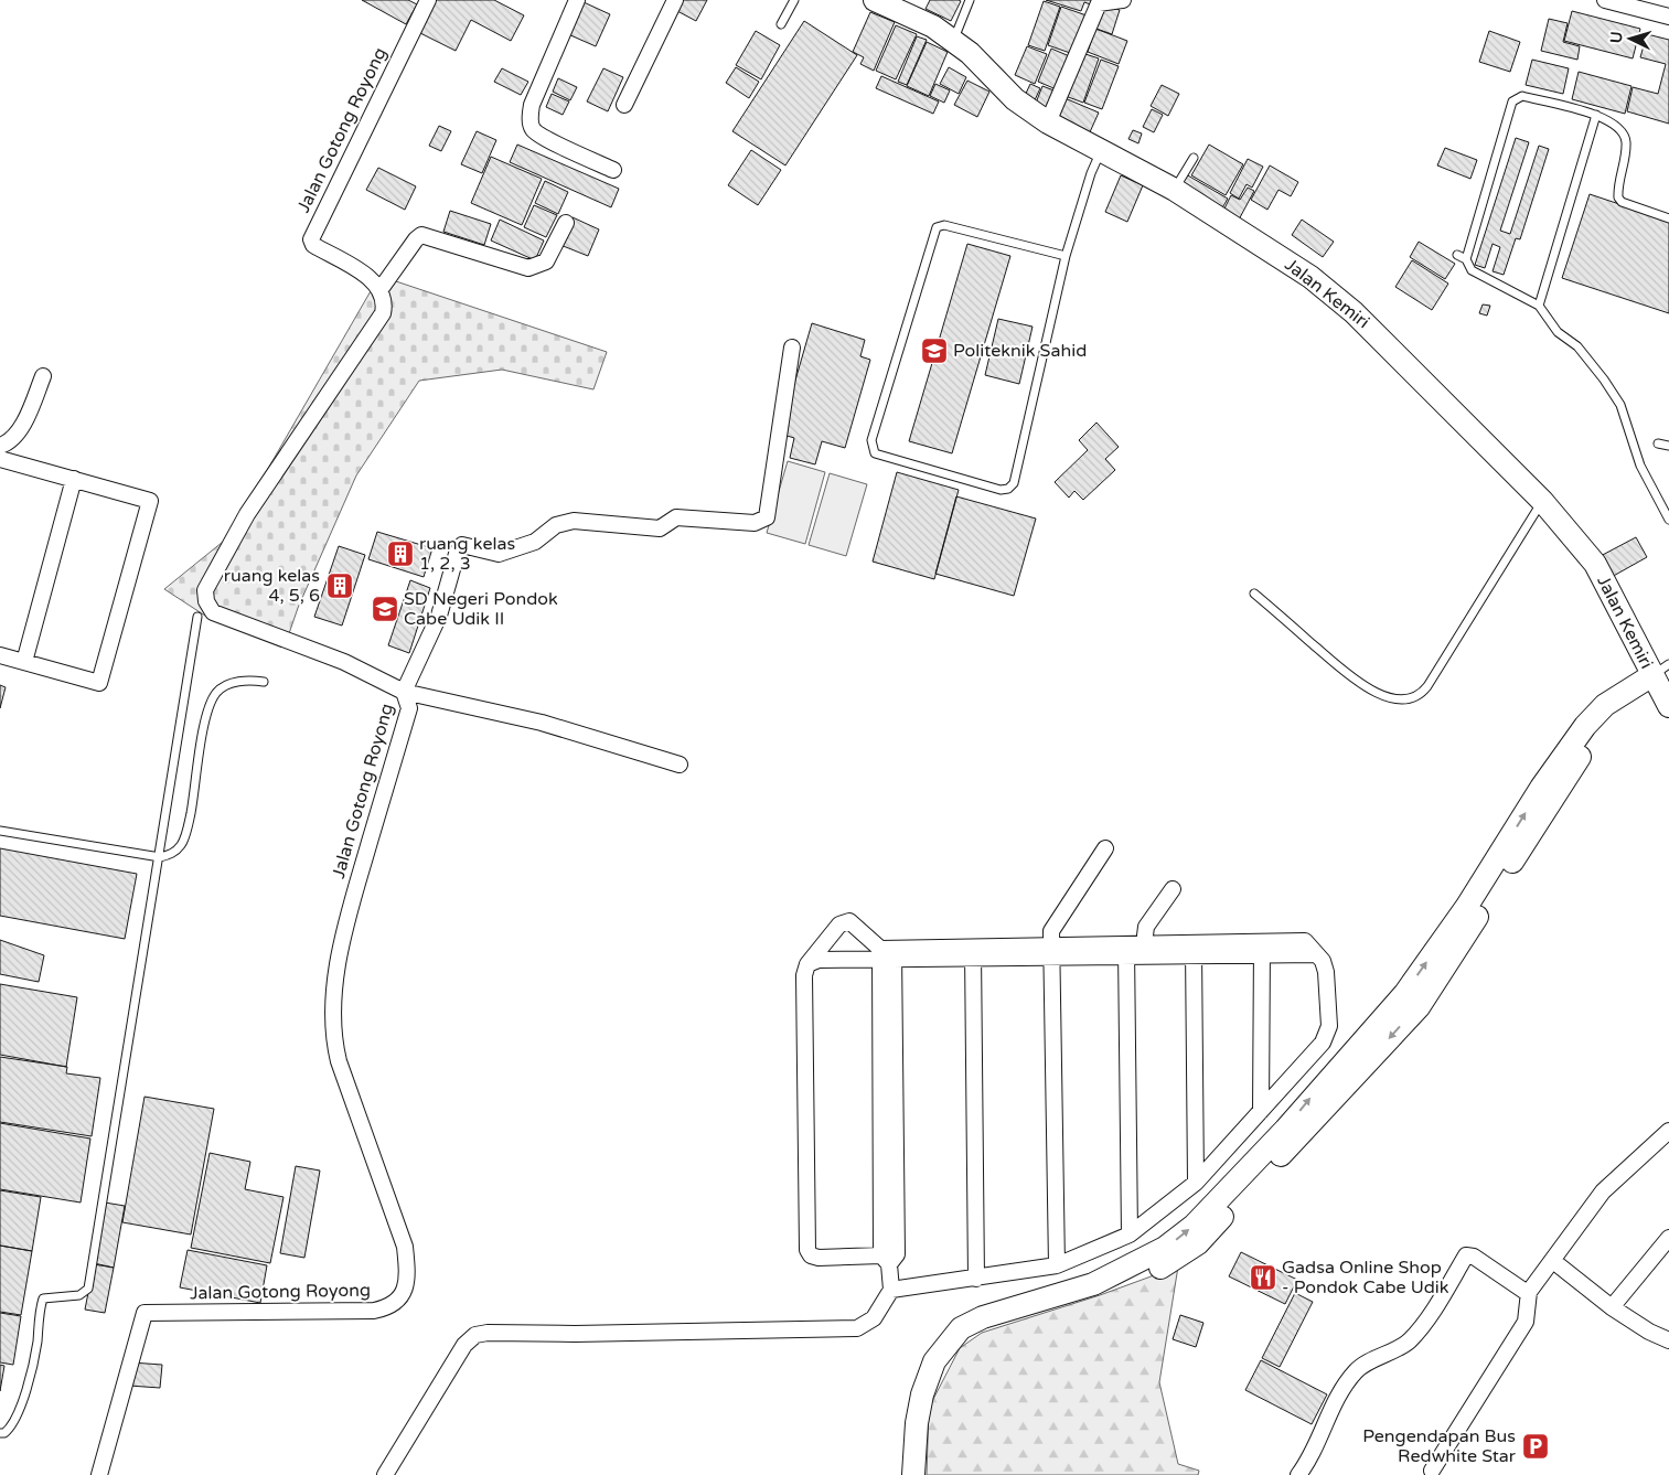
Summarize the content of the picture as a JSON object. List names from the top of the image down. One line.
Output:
{"streets":{"street":["Jalan Gotong Royong","Jalan Kemiri"]},"places":{"school or university":["Politeknik Sahid","SD Negeri Pondok Cabe Udik II"],"building":["ruang kelas 1, 2, 3","ruang kelas 4, 5, 6"],"restaurant":["Gadsa Online Shop - Pondok Cabe Udik"],"parking":["Pengendapan Bus Redwhite Star"]},"north":"left"}
